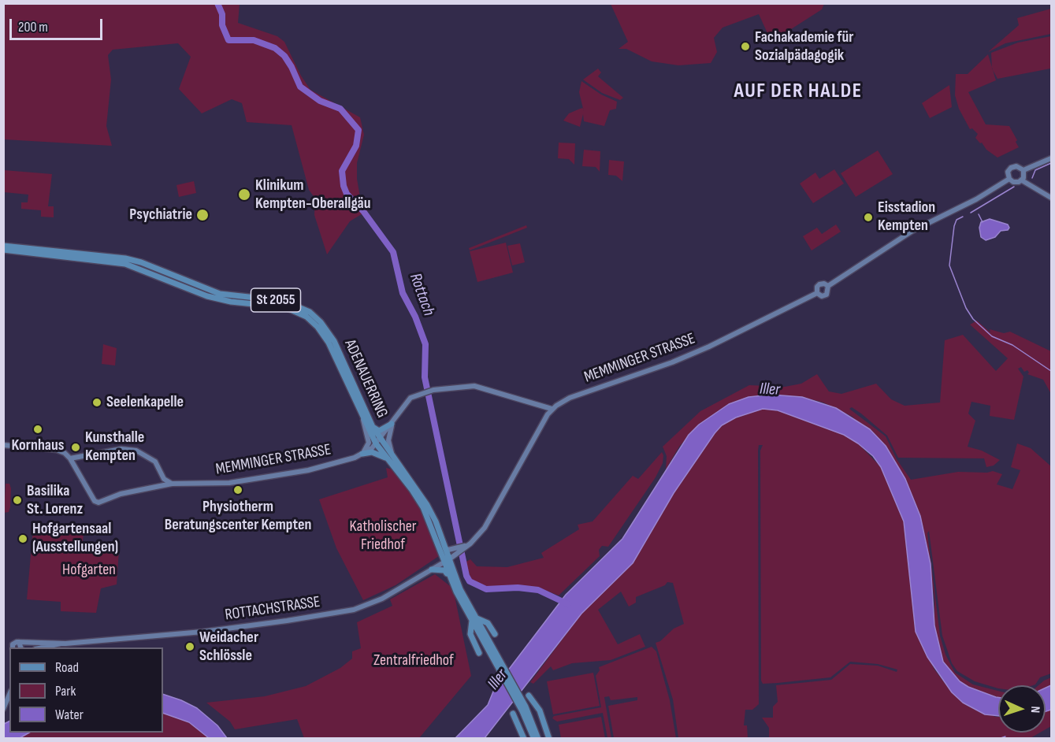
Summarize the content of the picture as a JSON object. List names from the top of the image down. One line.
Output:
{"streets":{"main road":["St 2055","ADENAUERRING"],"street":["MEMMINGER STRASSE","ROTTACHSTRASSE"]},"crossings":[["MEMMINGER STRASSE","ADENAUERRING"],["MEMMINGER STRASSE","ROTTACHSTRASSE"],["ADENAUERRING","ROTTACHSTRASSE"]],"districts":["AUF DER HALDE"],"water":["Rottach","Iller"],"parks":["Katholischer Friedhof","Hofgarten","Zentralfriedhof"],"places":["Fachakademie für Sozialpädagogik","Klinikum Kempten-Oberallgäu","Psychiatrie","Eisstadion Kempten","Seelenkapelle","Kornhaus","Kunsthalle Kempten","Physiotherm Beratungscenter Kempten","Basilika St. Lorenz","Hofgartensaal (Ausstellungen)","Weidacher Schlössle"],"legend":["Road","Park","Water"],"scale_bar":"200 m","north":"right"}
